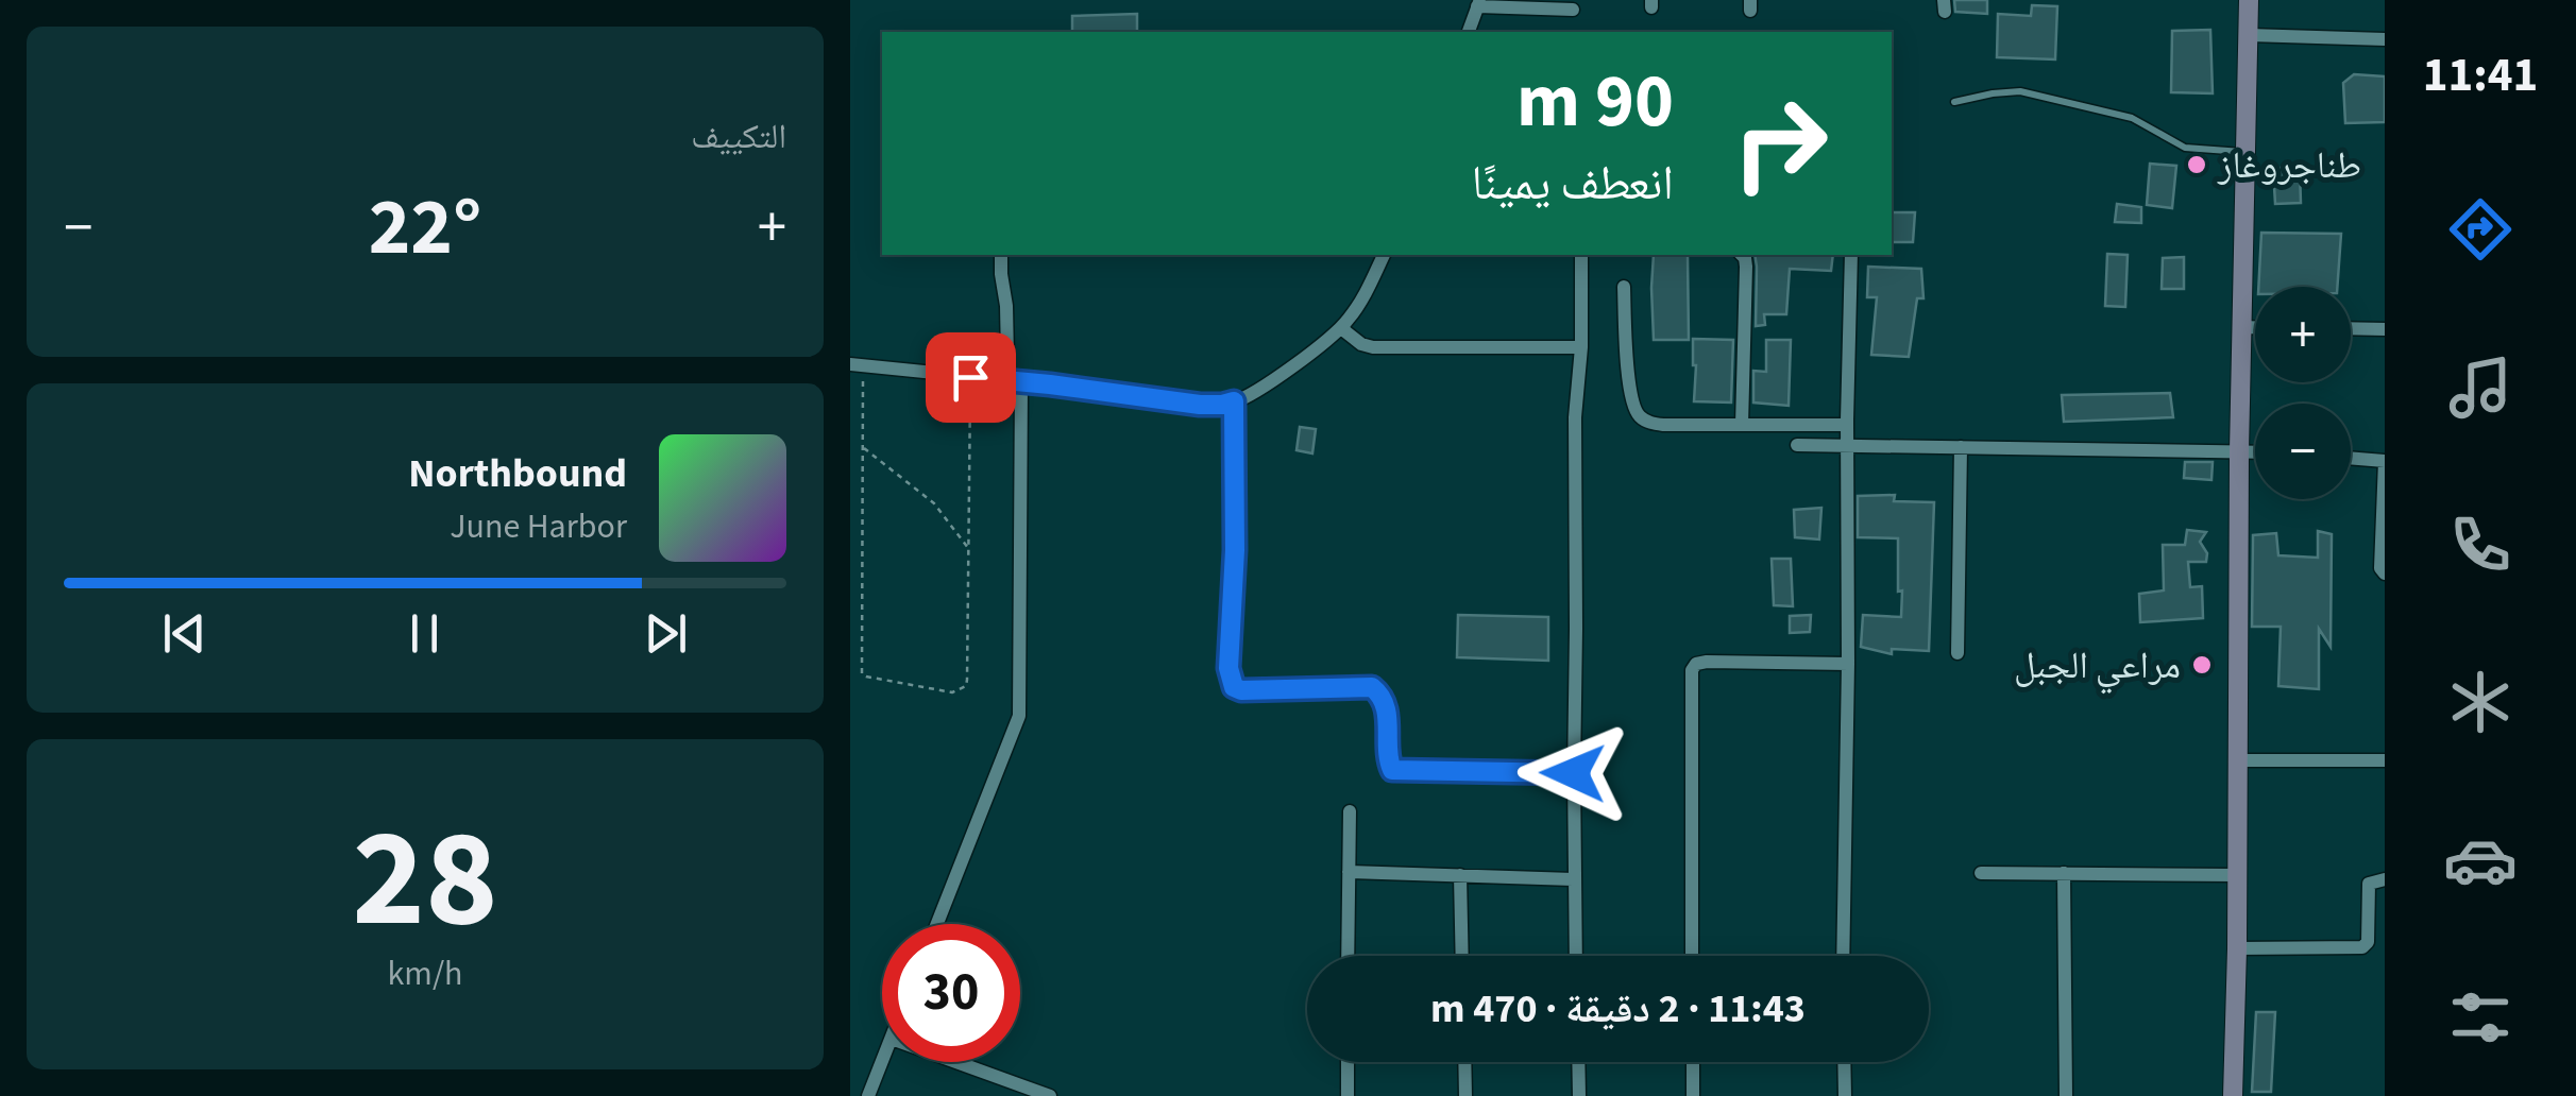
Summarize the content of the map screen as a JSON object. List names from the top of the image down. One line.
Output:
{"places":["طناجروغاز","مراعي الجبل"],"page":{"tabs":"11:41","tile":["التكييف",["28","km/h"]],"turn":["90 m","انعطف يمينًا"],"heat":["−","22°","+"],"map_buttons":["+","−"],"song":["Northbound","June Harbor"],"limit":"30","trip":"11:43 · 2 دقيقة · 470 m"}}
